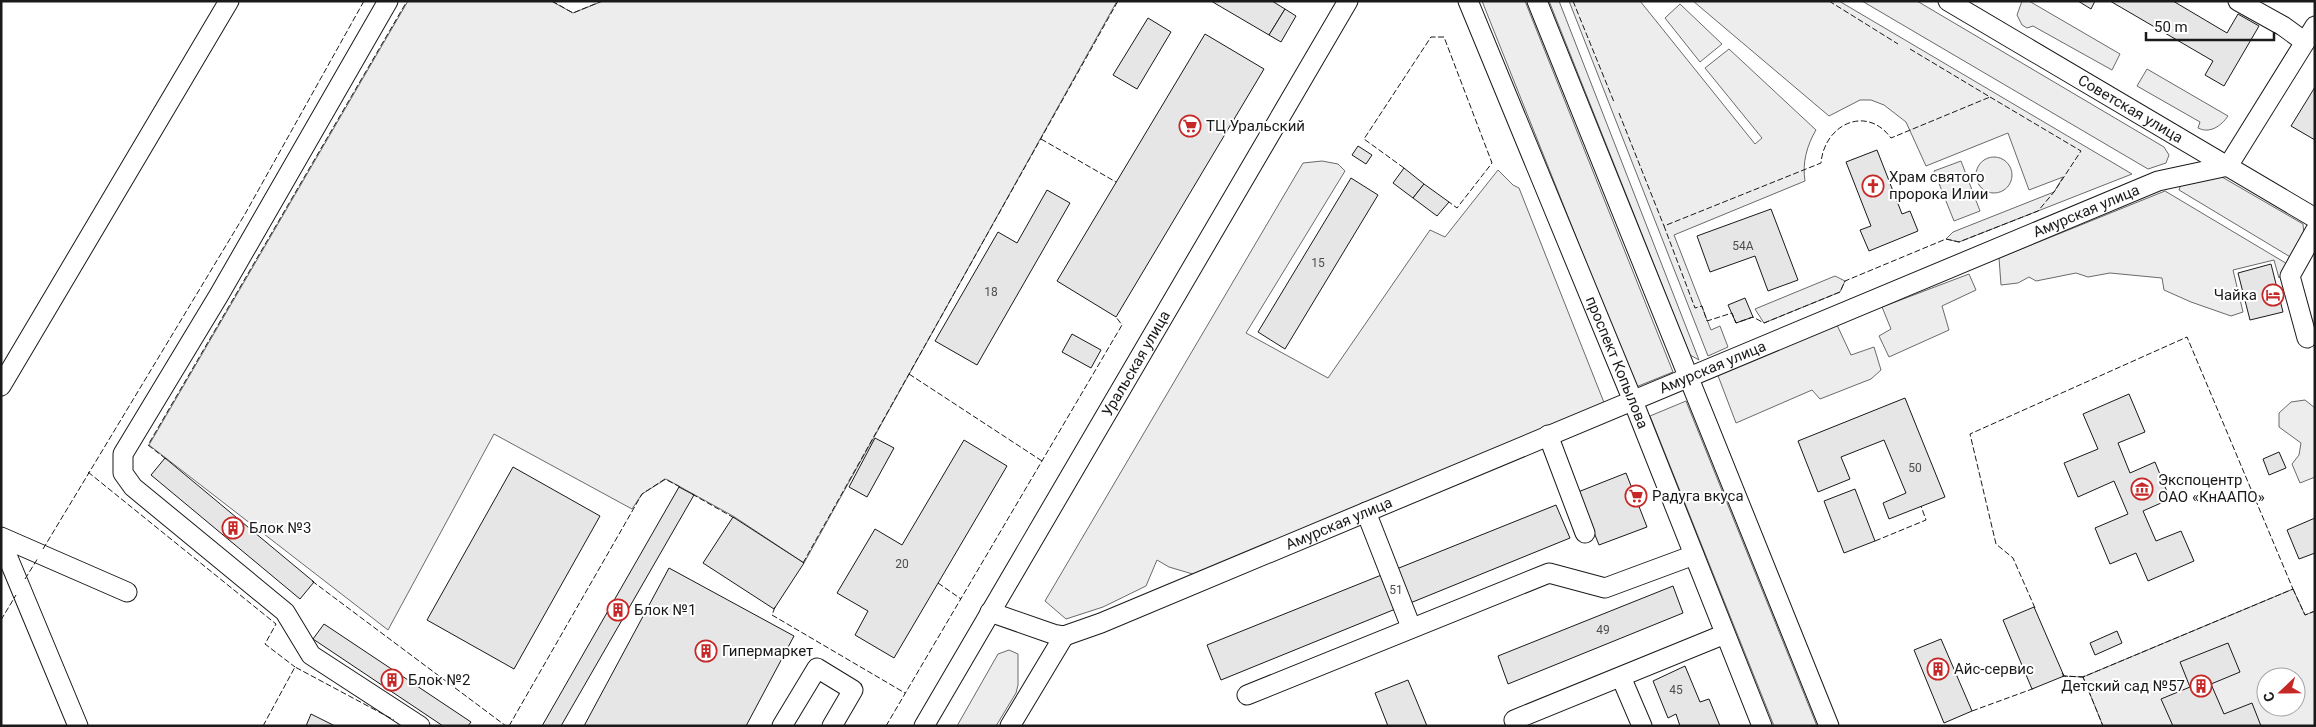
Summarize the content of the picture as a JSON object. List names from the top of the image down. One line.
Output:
{"streets":{"street":["Советская улица","Амурская улица","Уральская улица","проспект Копылова"]},"crossings":[["Советская улица","Амурская улица"],["Амурская улица","проспект Копылова"]],"places":{"supermarket":["ТЦ Уральский","Радуга вкуса"],"church":["Храм святого пророка Илии"],"hotel":["Чайка"],"museum":["Экспоцентр ОАО «КнААПО»"],"building":["Блок №3","Блок №1","Гипермаркет","Айс-сервис","Блок №2","Детский сад №57"]},"house_numbers":["54А","15","18","50","20","51","49","45"],"scale_bar":"50 m","north":"left"}
